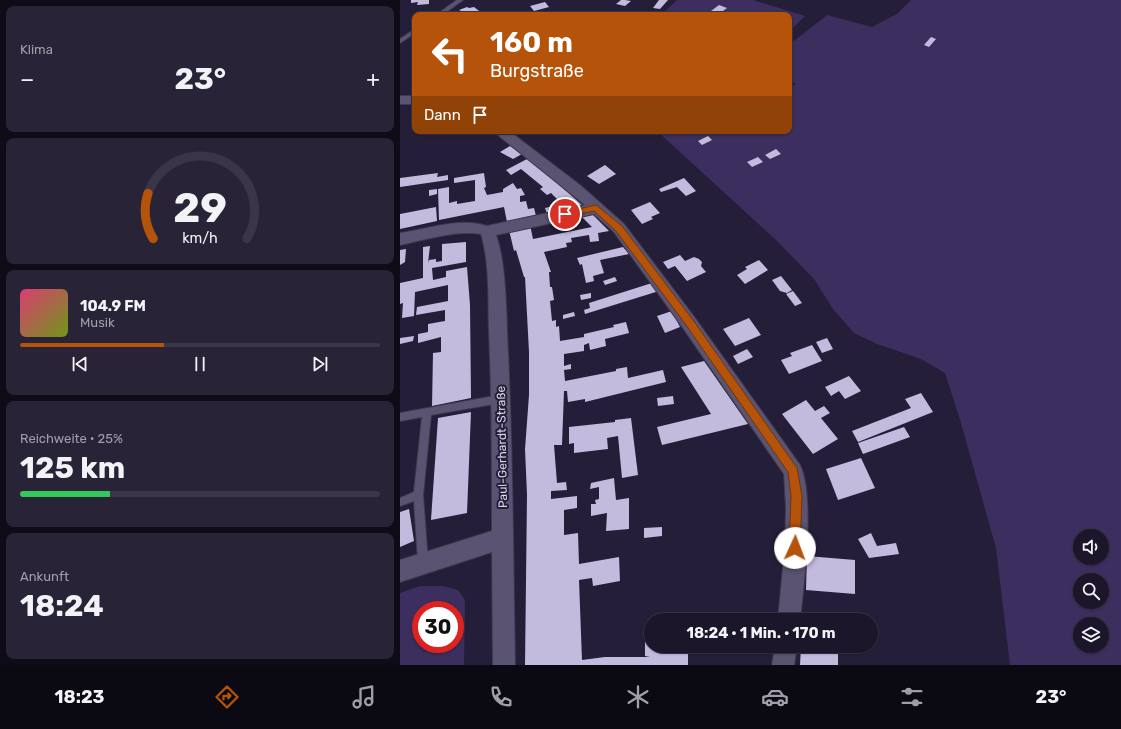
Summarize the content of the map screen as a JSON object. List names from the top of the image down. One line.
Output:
{"streets":{"street":["Paul-Gerhardt-Straße"]},"page":{"tile":["Klima",["Reichweite · 25%","125 km"],["Ankunft","18:24"]],"turn":["160 m","Burgstraße"],"heat":["−","23°","+"],"then":"Dann","song":["104.9 FM","Musik"],"limit":"30","trip":"18:24 · 1 Min. · 170 m","tabs":["18:23","23°"],"gauge":["29","km/h"]}}
